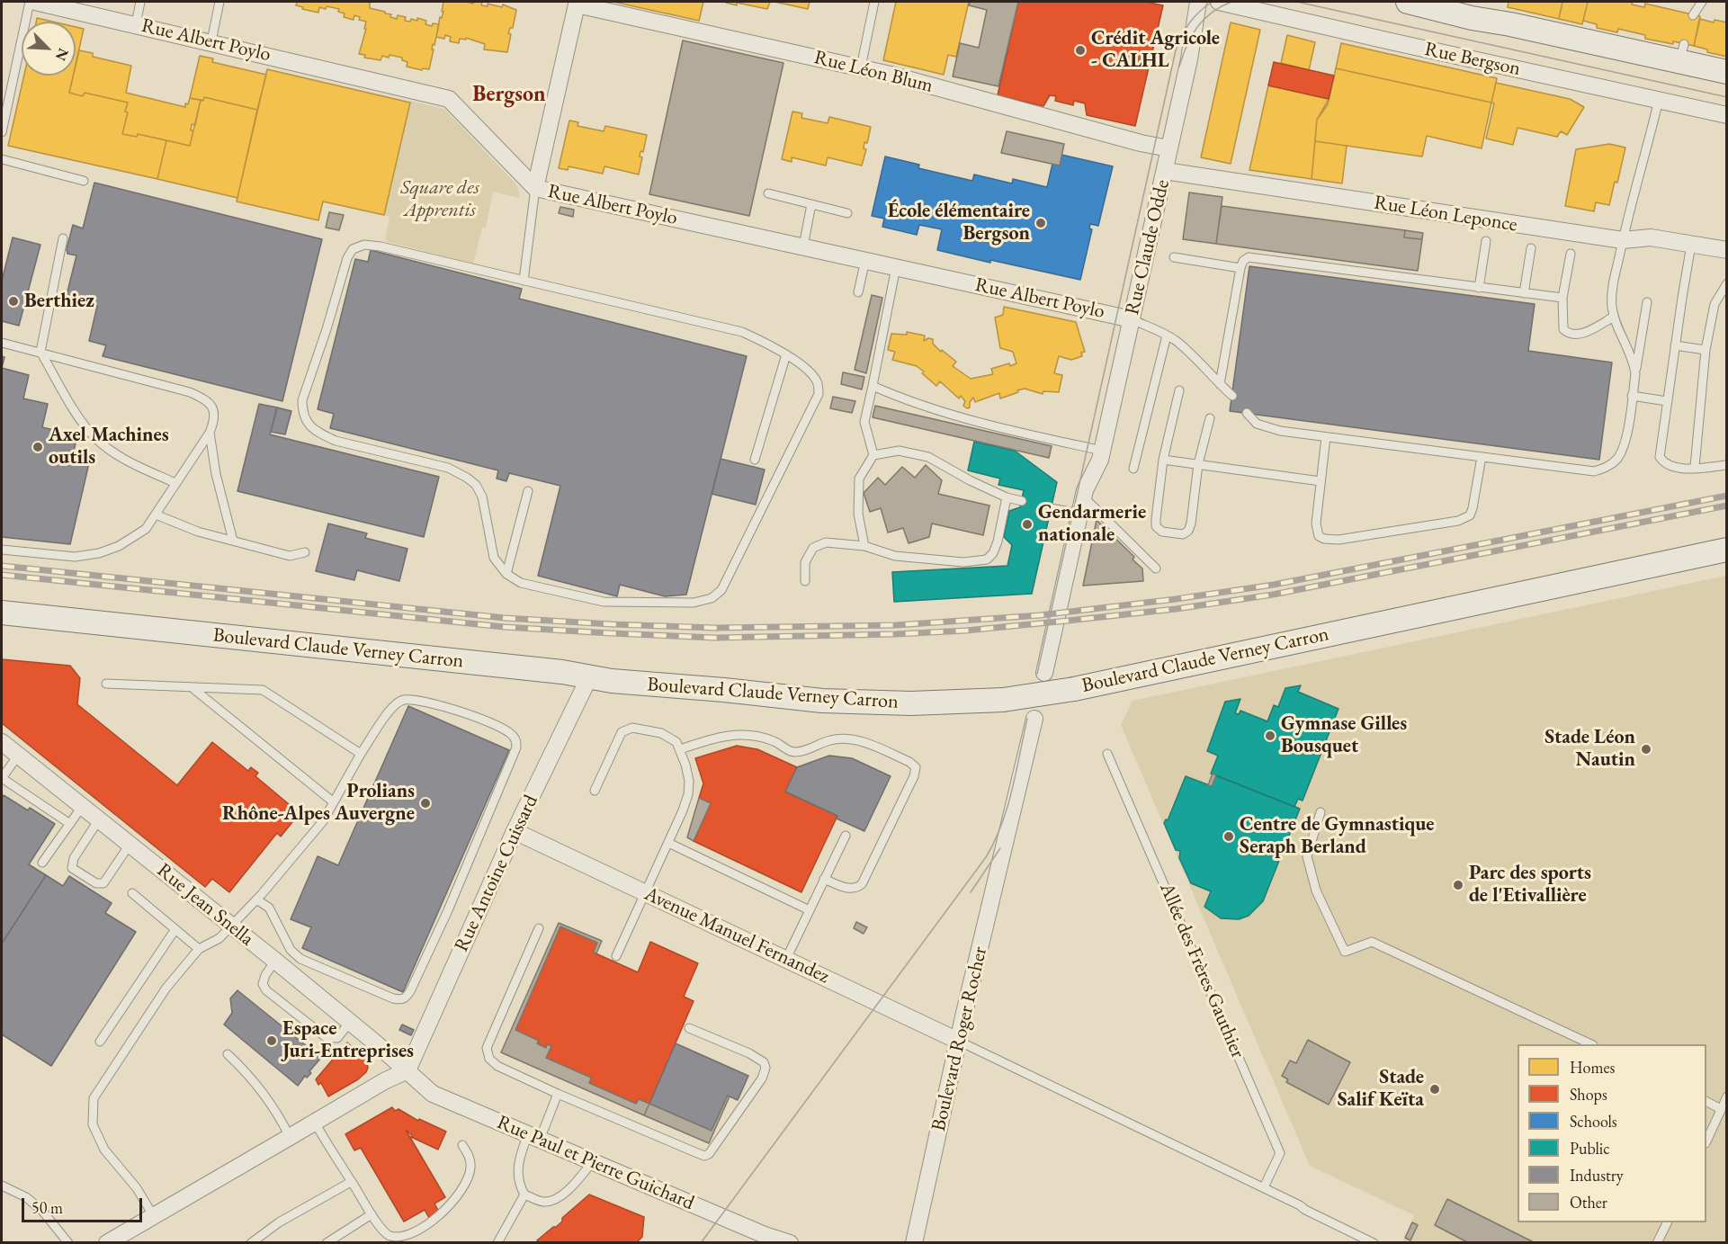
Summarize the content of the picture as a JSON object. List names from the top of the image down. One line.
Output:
{"streets":{"main road":["Rue Bergson","Boulevard Claude Verney Carron"],"street":["Rue Albert Poylo","Rue Léon Blum","Rue Léon Leponce","Rue Claude Odde","Rue Antoine Cuissard","Rue Jean Snella","Avenue Manuel Fernandez","Boulevard Roger Rocher","Rue Paul et Pierre Guichard"],"lane":["Allée des Frères Gauthier"]},"crossings":[["Rue Albert Poylo","Rue Léon Blum"],["Rue Albert Poylo","Rue Claude Odde"],["Rue Léon Blum","Rue Claude Odde"],["Rue Léon Leponce","Rue Claude Odde"],["Boulevard Claude Verney Carron","Rue Antoine Cuissard"],["Rue Antoine Cuissard","Rue Jean Snella"],["Rue Antoine Cuissard","Avenue Manuel Fernandez"],["Rue Antoine Cuissard","Rue Paul et Pierre Guichard"],["Rue Jean Snella","Rue Paul et Pierre Guichard"],["Avenue Manuel Fernandez","Boulevard Roger Rocher"]],"districts":["Bergson"],"parks":["Square des Apprentis"],"places":["Crédit Agricole - CALHL","École élémentaire Bergson","Berthiez","Axel Machines outils","Gendarmerie nationale","Gymnase Gilles Bousquet","Stade Léon Nautin","Prolians Rhône-Alpes Auvergne","Centre de Gymnastique Seraph Berland","Parc des sports de l'Etivallière","Espace Juri-Entreprises","Stade Salif Keïta"],"legend":["Homes","Shops","Schools","Public","Industry","Other"],"scale_bar":"50 m","north":"bottom right"}
